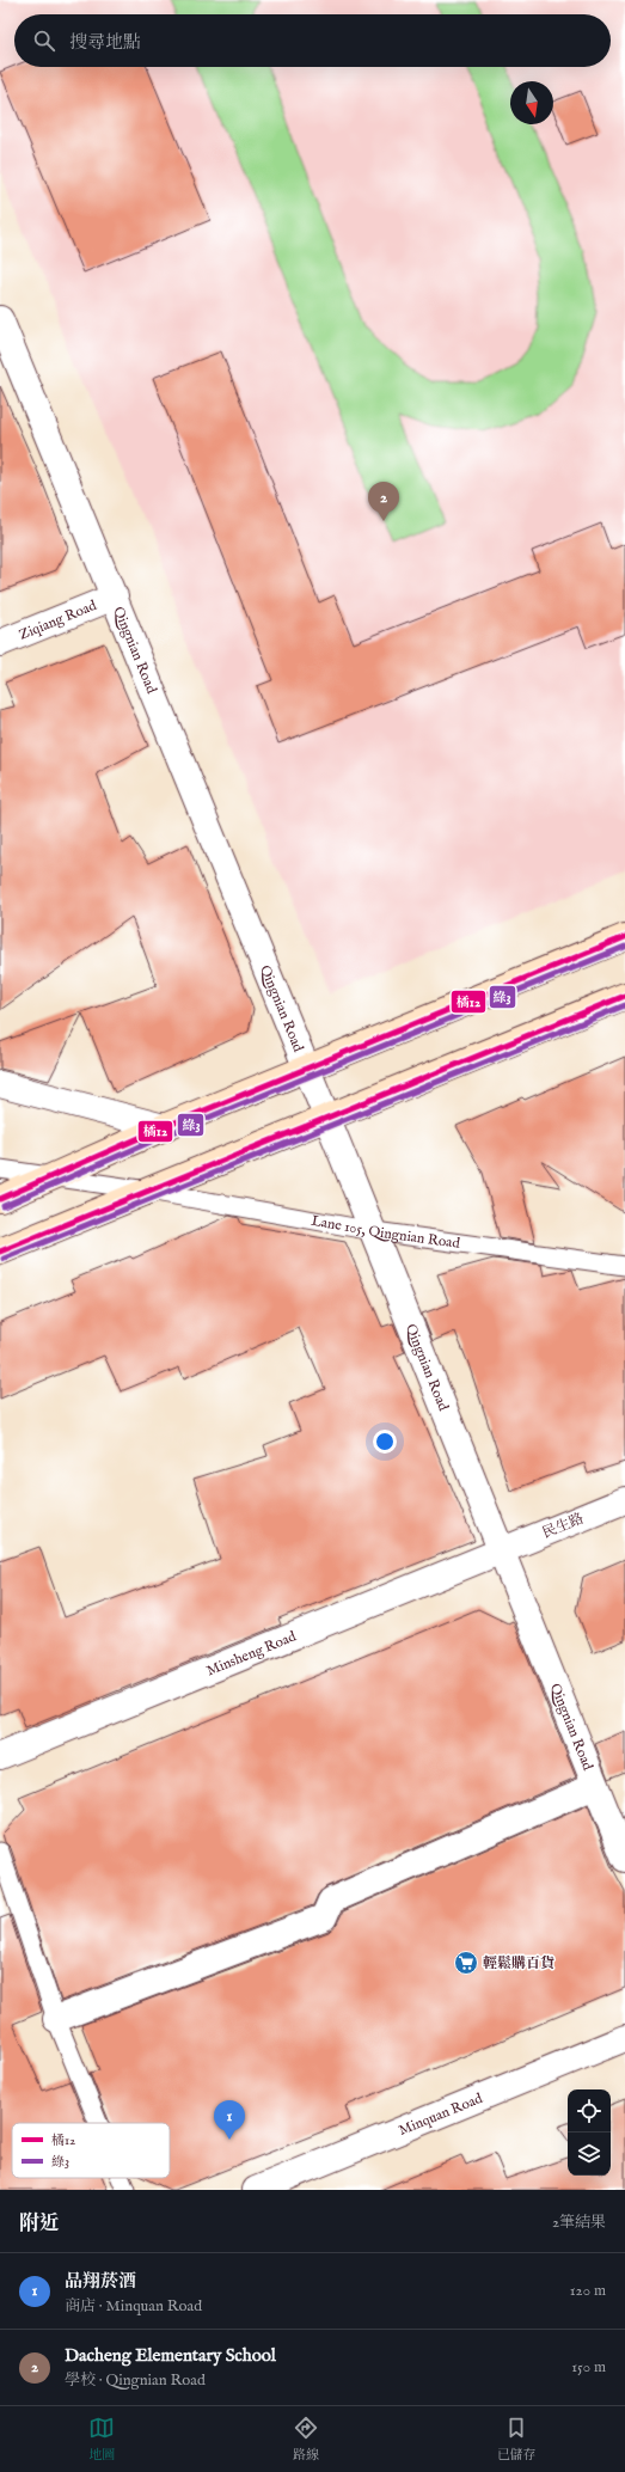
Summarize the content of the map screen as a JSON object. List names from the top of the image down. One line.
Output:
{"streets":{"street":["Ziqiang Road","Qingnian Road","民生路","Minsheng Road","Minquan Road"],"lane":["Lane 105, Qingnian Road"]},"crossings":[["Ziqiang Road","Qingnian Road"],["Qingnian Road","Lane 105, Qingnian Road"],["Qingnian Road","民生路"],["Qingnian Road","Minsheng Road"],["民生路","Minsheng Road"]],"places":{"supermarket":["輕鬆購百貨"]},"lines":["transit line 橘12","transit line 綠3"],"legend":["橘12","綠3"],"north":"bottom","page":{"search":"搜尋地點","pins":["2","1"],"heading":["附近","2筆結果"],"list":[{"mark":"1","name":"品翔菸酒","note":"商店 · Minquan Road","value":"120 m"},{"mark":"2","name":"Dacheng Elementary School","note":"學校 · Qingnian Road","value":"150 m"}],"nav":["地圖","路線","已儲存"]}}
